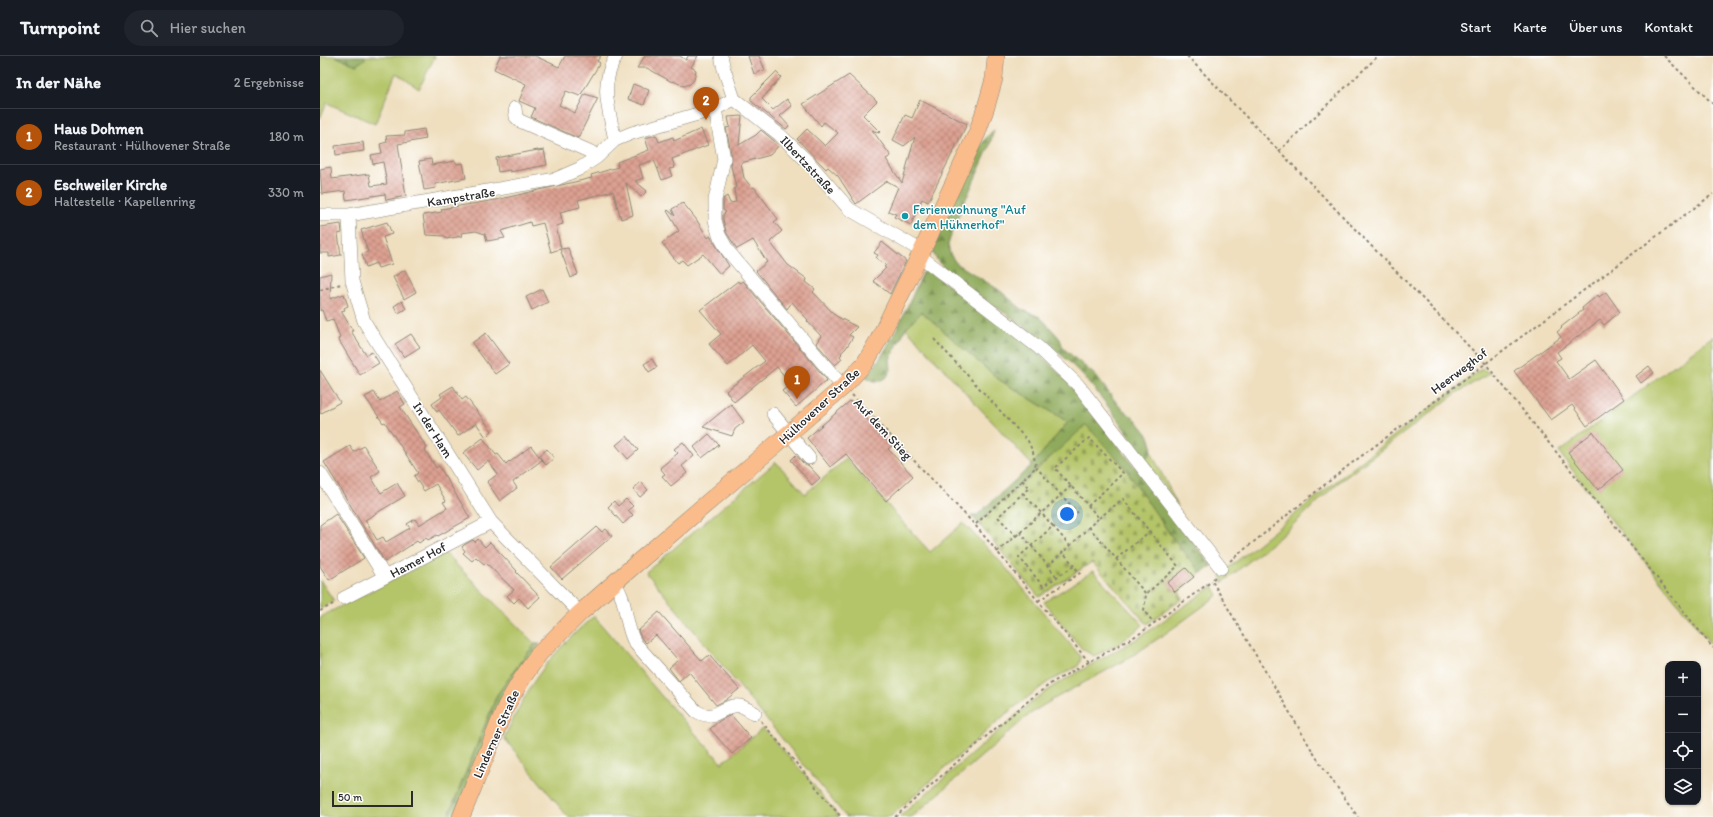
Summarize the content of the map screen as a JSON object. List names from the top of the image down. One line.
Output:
{"streets":{"main road":["Hülhovener Straße","Linderner Straße"],"street":["Ilbertzstraße","Kampstraße","Auf dem Stieg","In der Ham","Hamer Hof"],"path":["Heerweghof"]},"crossings":[["Ilbertzstraße","Heerweghof"],["Ilbertzstraße","Hülhovener Straße"],["Kampstraße","In der Ham"],["Heerweghof","Auf dem Stieg"],["Hülhovener Straße","Auf dem Stieg"],["Hülhovener Straße","In der Ham"],["Hülhovener Straße","Linderner Straße"],["In der Ham","Hamer Hof"]],"places":["Ferienwohnung \"Auf dem Hühnerhof\""],"scale_bar":"50 m","page":{"header":"Turnpoint","search":"Hier suchen","nav":["Start","Karte","Über uns","Kontakt"],"heading":["In der Nähe","2 Ergebnisse"],"pins":["2","1"],"list":[{"mark":"1","name":"Haus Dohmen","note":"Restaurant · Hülhovener Straße","value":"180 m"},{"mark":"2","name":"Eschweiler Kirche","note":"Haltestelle · Kapellenring","value":"330 m"}],"map_buttons":["+","−"],"scale":"50 m"}}
